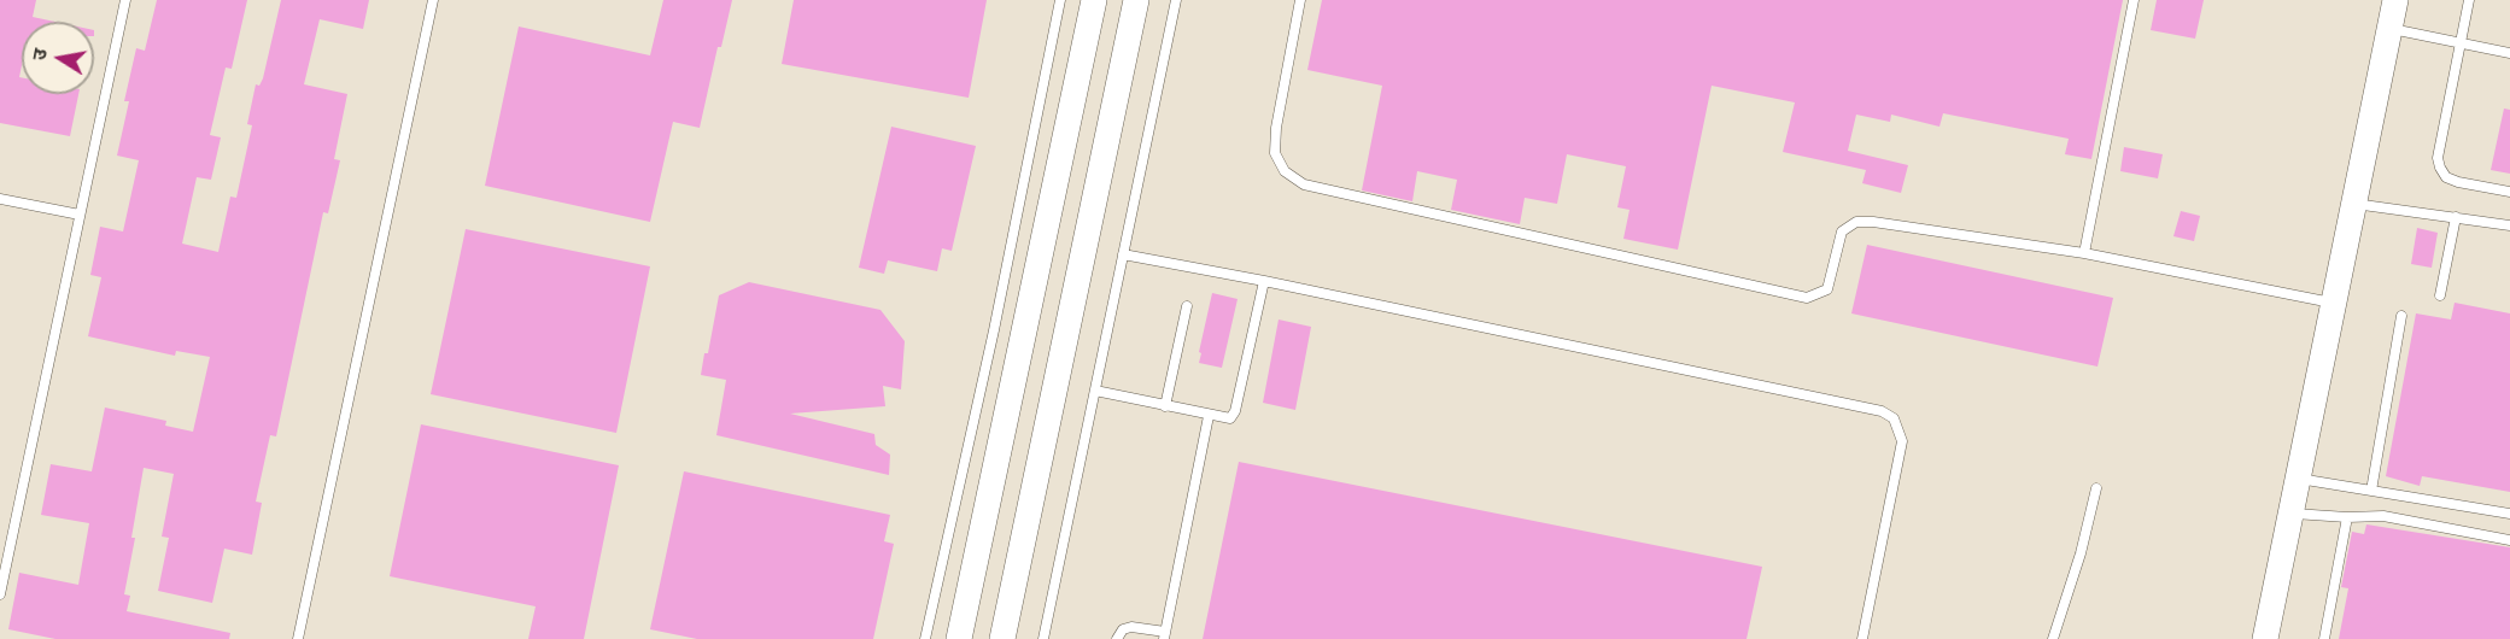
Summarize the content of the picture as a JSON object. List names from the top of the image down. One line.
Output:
{"north":"left"}
